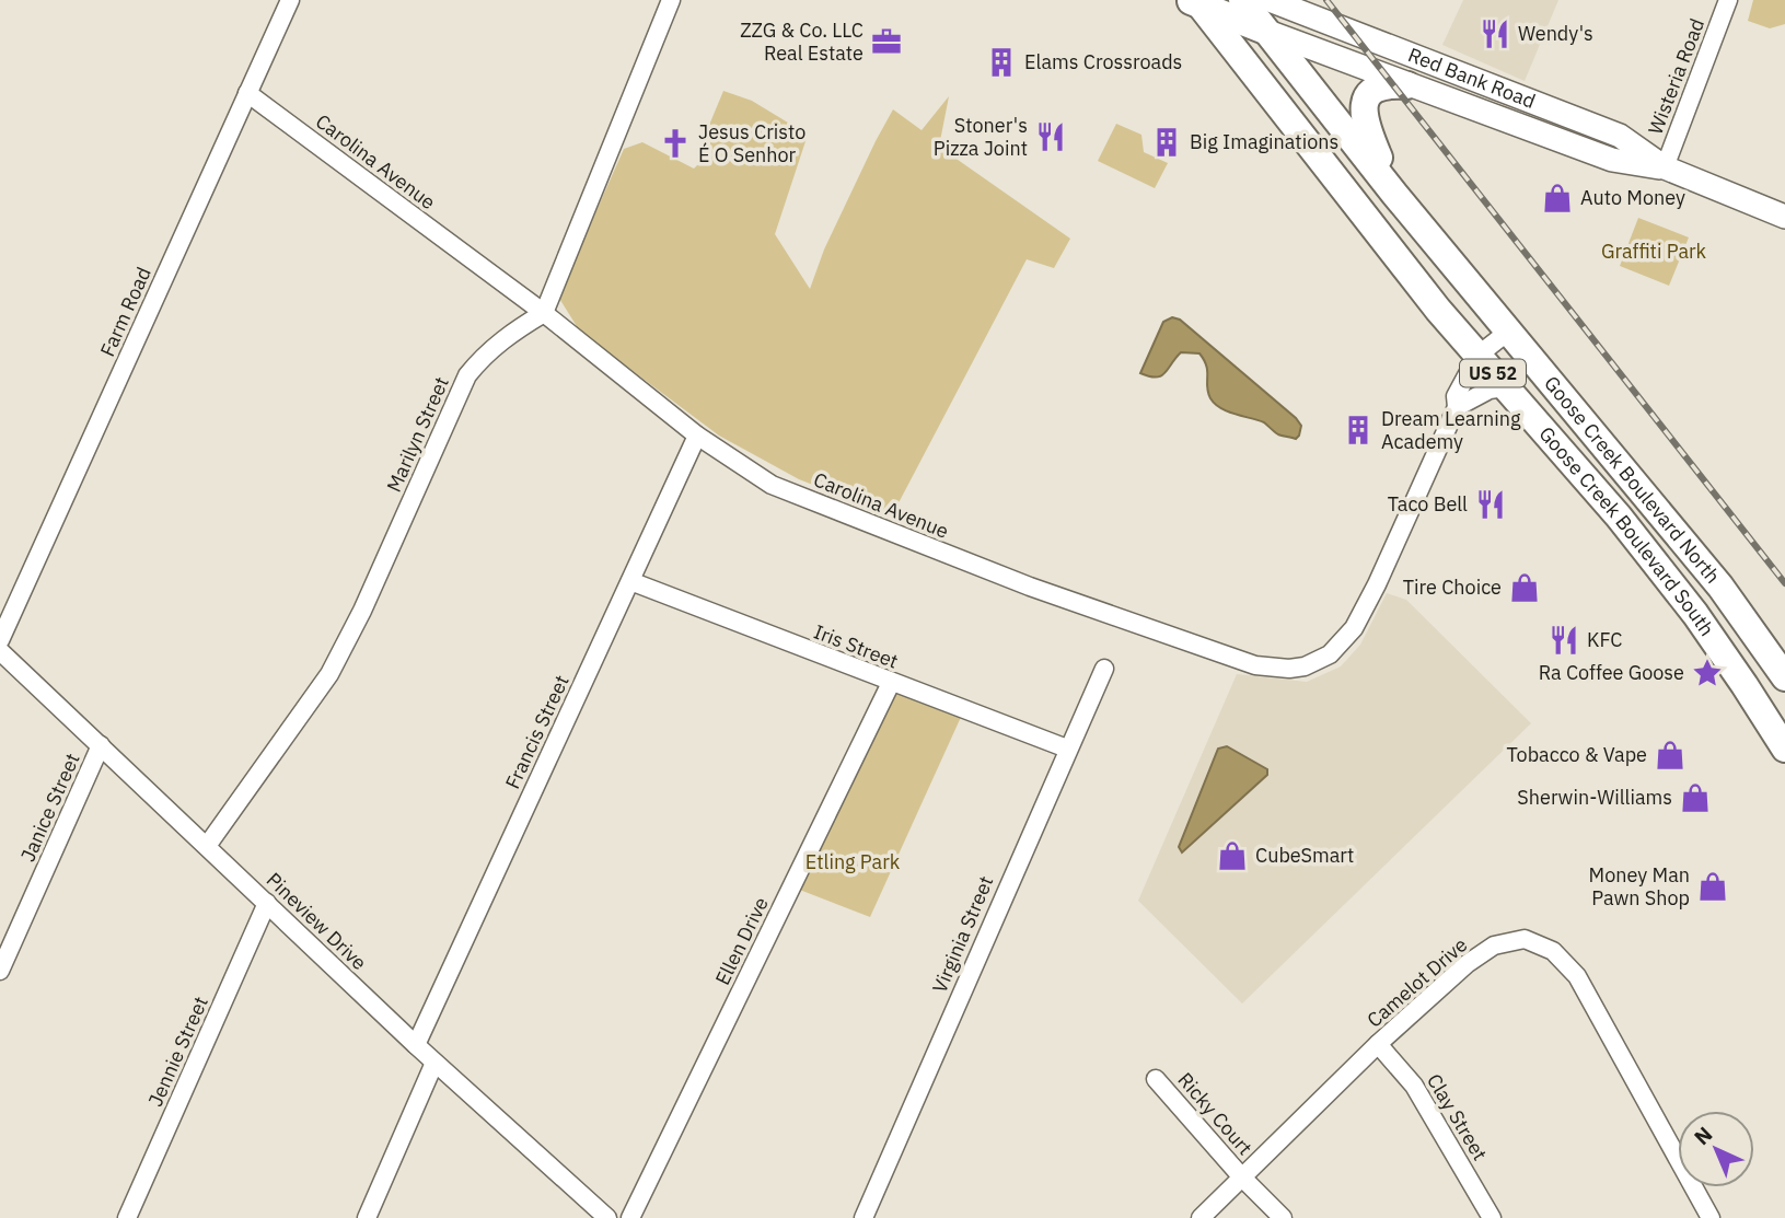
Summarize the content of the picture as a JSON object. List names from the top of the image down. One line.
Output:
{"streets":{"main road":["Red Bank Road","US 52","Goose Creek Boulevard North","Goose Creek Boulevard South"],"street":["Wisteria Road","Carolina Avenue","Farm Road","Marilyn Street","Iris Street","Francis Street","Janice Street","Pineview Drive","Virginia Street","Ellen Drive","Camelot Drive","Jennie Street","Ricky Court","Clay Street"]},"crossings":[["Wisteria Road","Red Bank Road"],["Red Bank Road","Goose Creek Boulevard North"],["Carolina Avenue","Farm Road"],["Carolina Avenue","Marilyn Street"],["Carolina Avenue","Goose Creek Boulevard North"],["Carolina Avenue","Goose Creek Boulevard South"],["Carolina Avenue","Francis Street"],["Marilyn Street","Pineview Drive"],["Iris Street","Francis Street"],["Iris Street","Virginia Street"],["Iris Street","Ellen Drive"],["Francis Street","Pineview Drive"],["Janice Street","Pineview Drive"],["Pineview Drive","Jennie Street"],["Camelot Drive","Ricky Court"],["Camelot Drive","Clay Street"]],"parks":["Graffiti Park","Etling Park"],"places":{"restaurant":["Wendy's","Stoner's Pizza Joint","Taco Bell","KFC"],"office":["ZZG & Co. LLC Real Estate"],"building":["Elams Crossroads","Big Imaginations","Dream Learning Academy"],"church":["Jesus Cristo É O Senhor"],"shop":["Auto Money","Tire Choice","Tobacco & Vape","Sherwin-Williams","CubeSmart","Money Man Pawn Shop"],"place":["Ra Coffee Goose"]},"north":"top left"}
